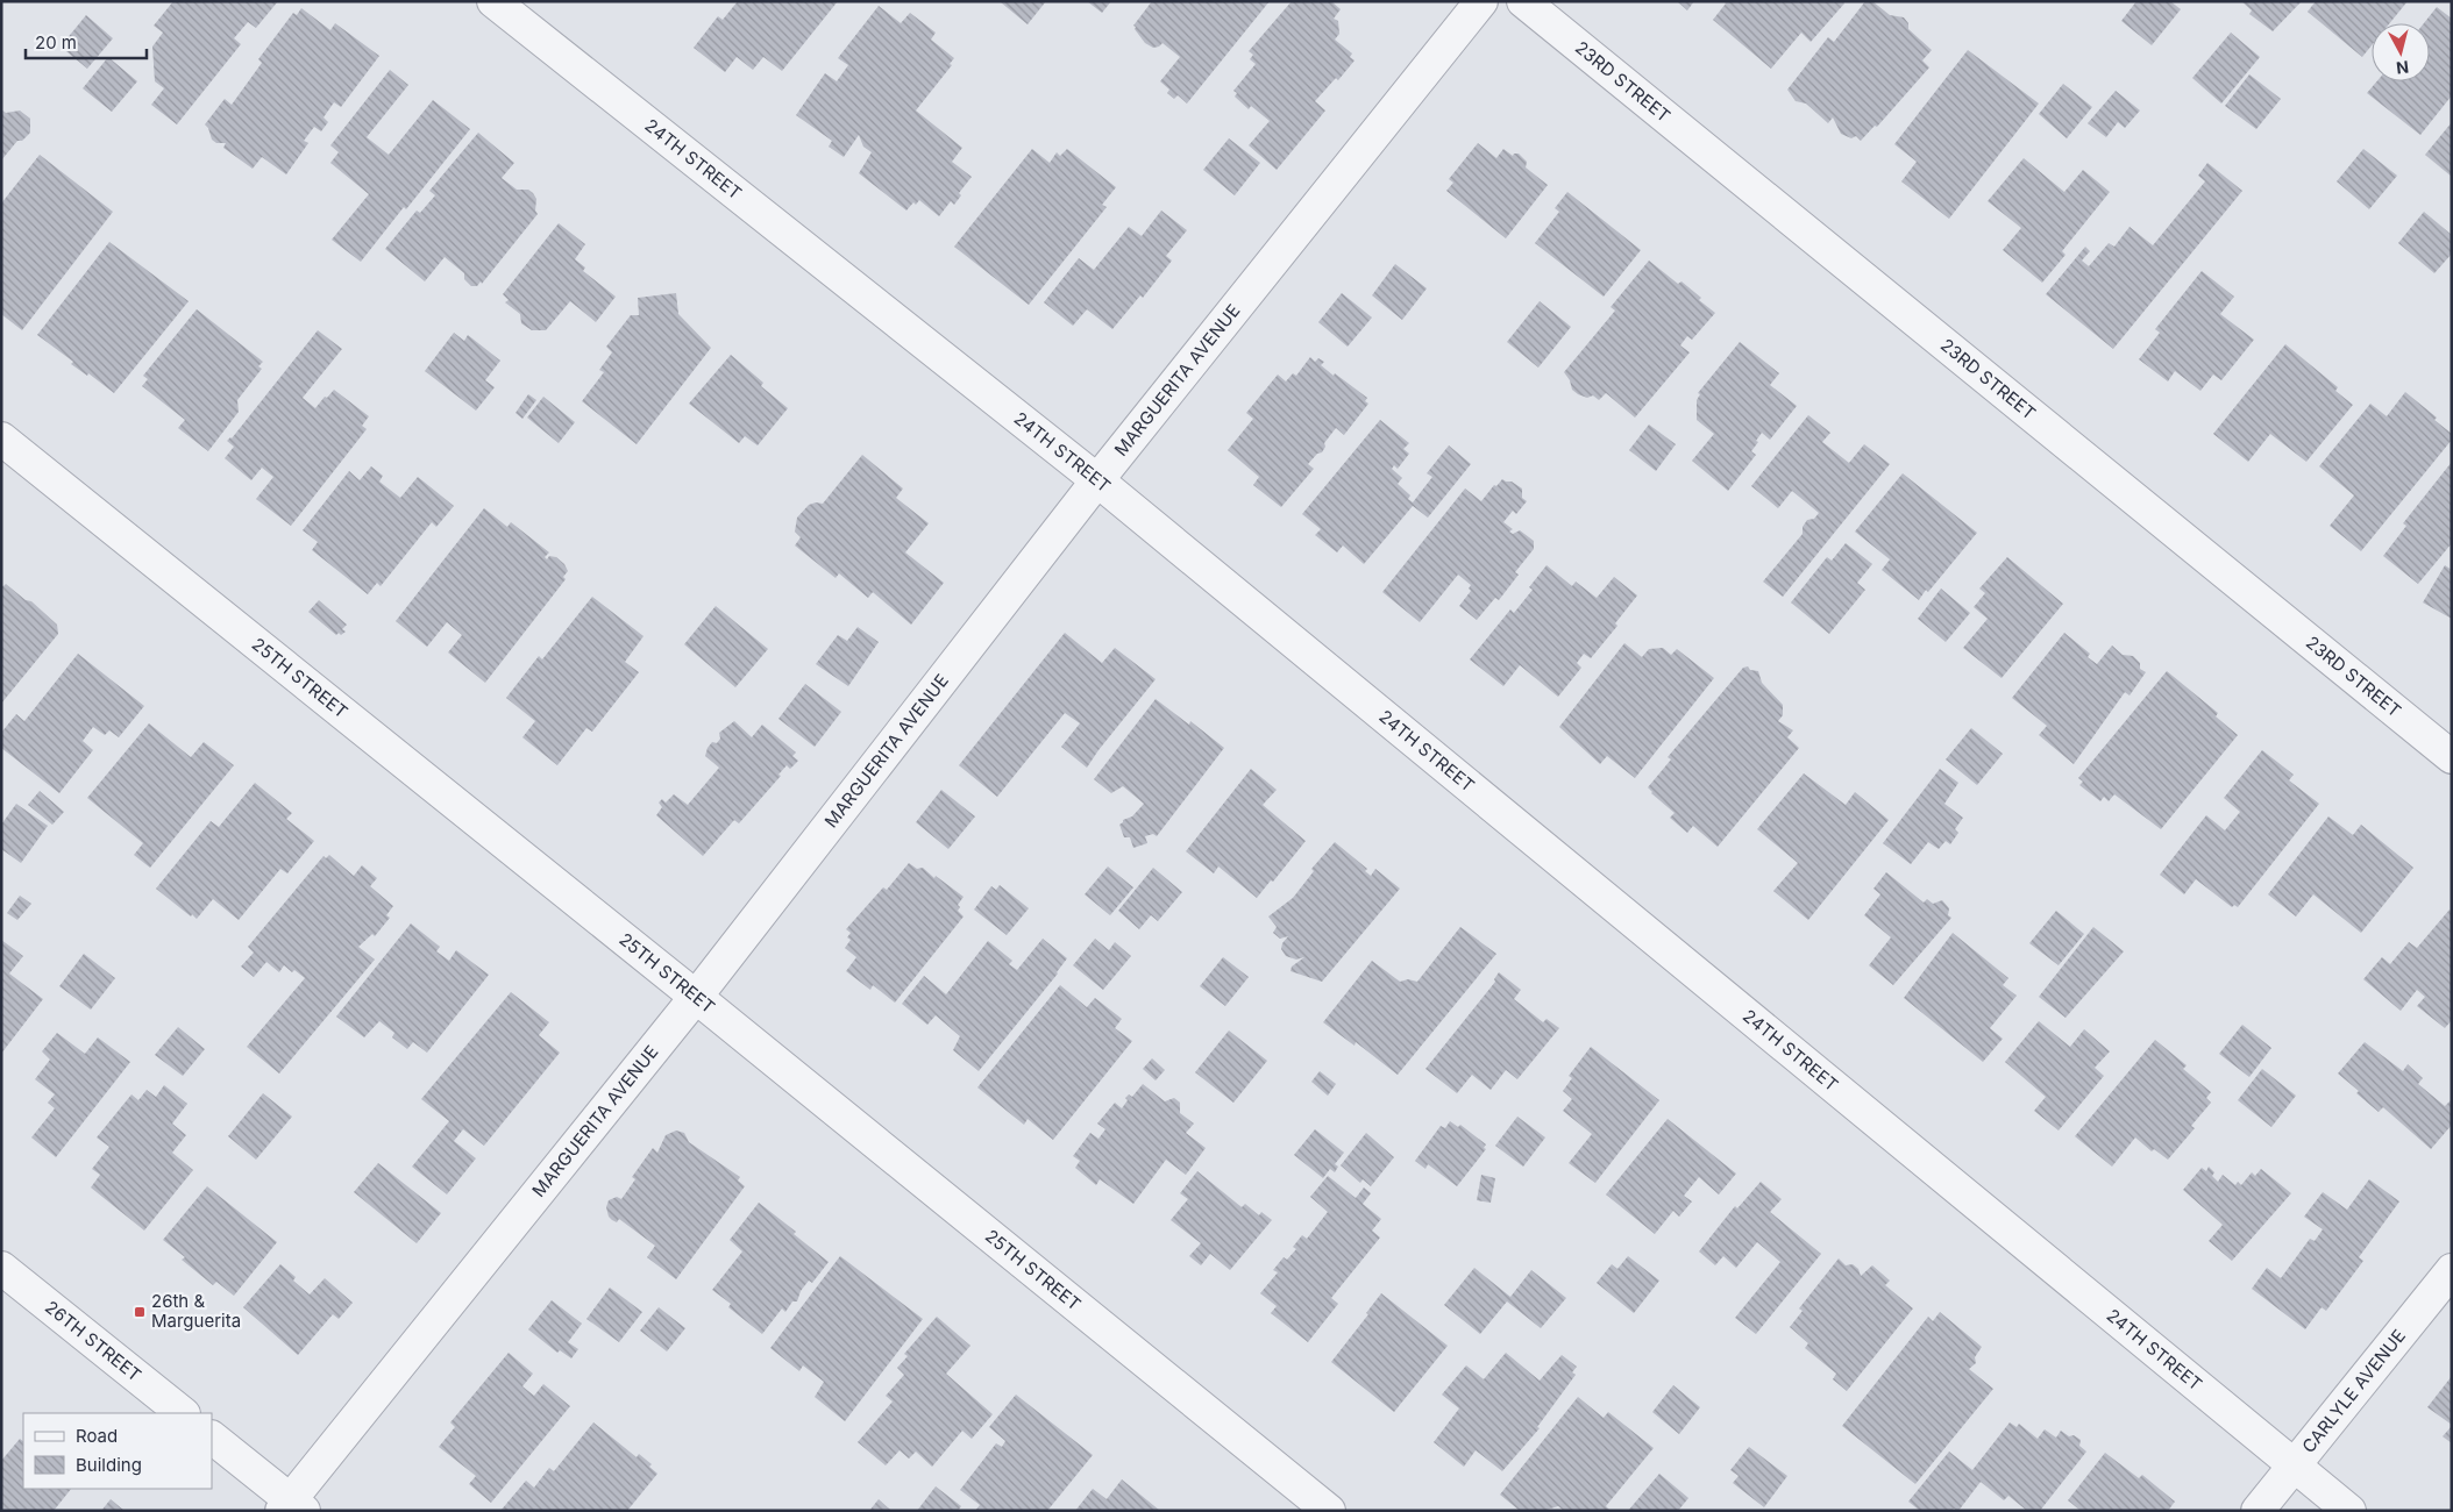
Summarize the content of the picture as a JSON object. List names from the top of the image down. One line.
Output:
{"streets":{"street":["23RD STREET","24TH STREET","MARGUERITA AVENUE","25TH STREET","26TH STREET","CARLYLE AVENUE"]},"crossings":[["24TH STREET","MARGUERITA AVENUE"],["24TH STREET","CARLYLE AVENUE"],["MARGUERITA AVENUE","25TH STREET"]],"places":{"transit":["26th & Marguerita"]},"legend":["Road","Building"],"scale_bar":"20 m","north":"bottom"}
